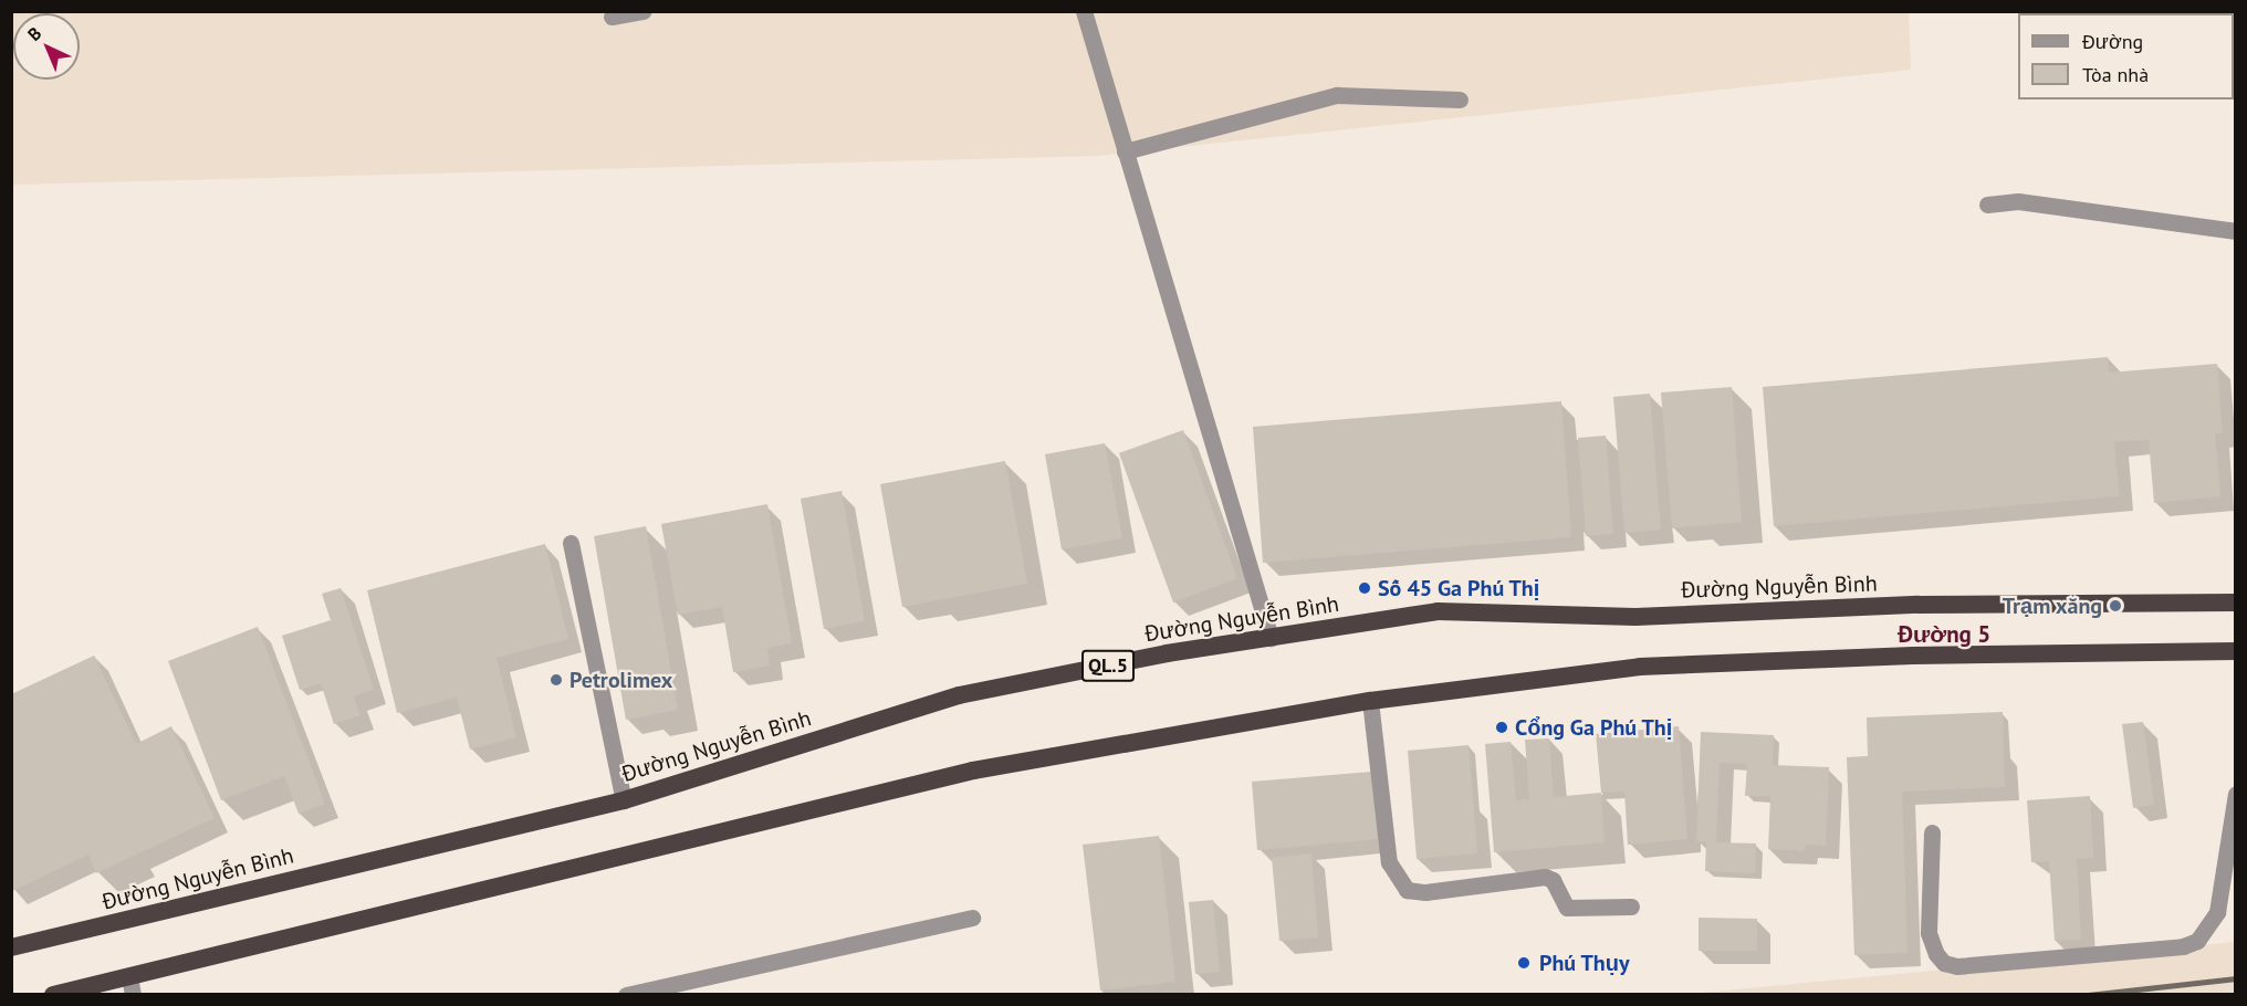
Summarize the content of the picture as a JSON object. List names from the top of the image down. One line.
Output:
{"streets":{"highway":["Đường Nguyễn Bình","QL.5"]},"districts":["Đường 5"],"places":["Số 45 Ga Phú Thị","Trạm xăng","Petrolimex","Cổng Ga Phú Thị","Phú Thụy"],"legend":["Đường","Tòa nhà"],"north":"top left"}
